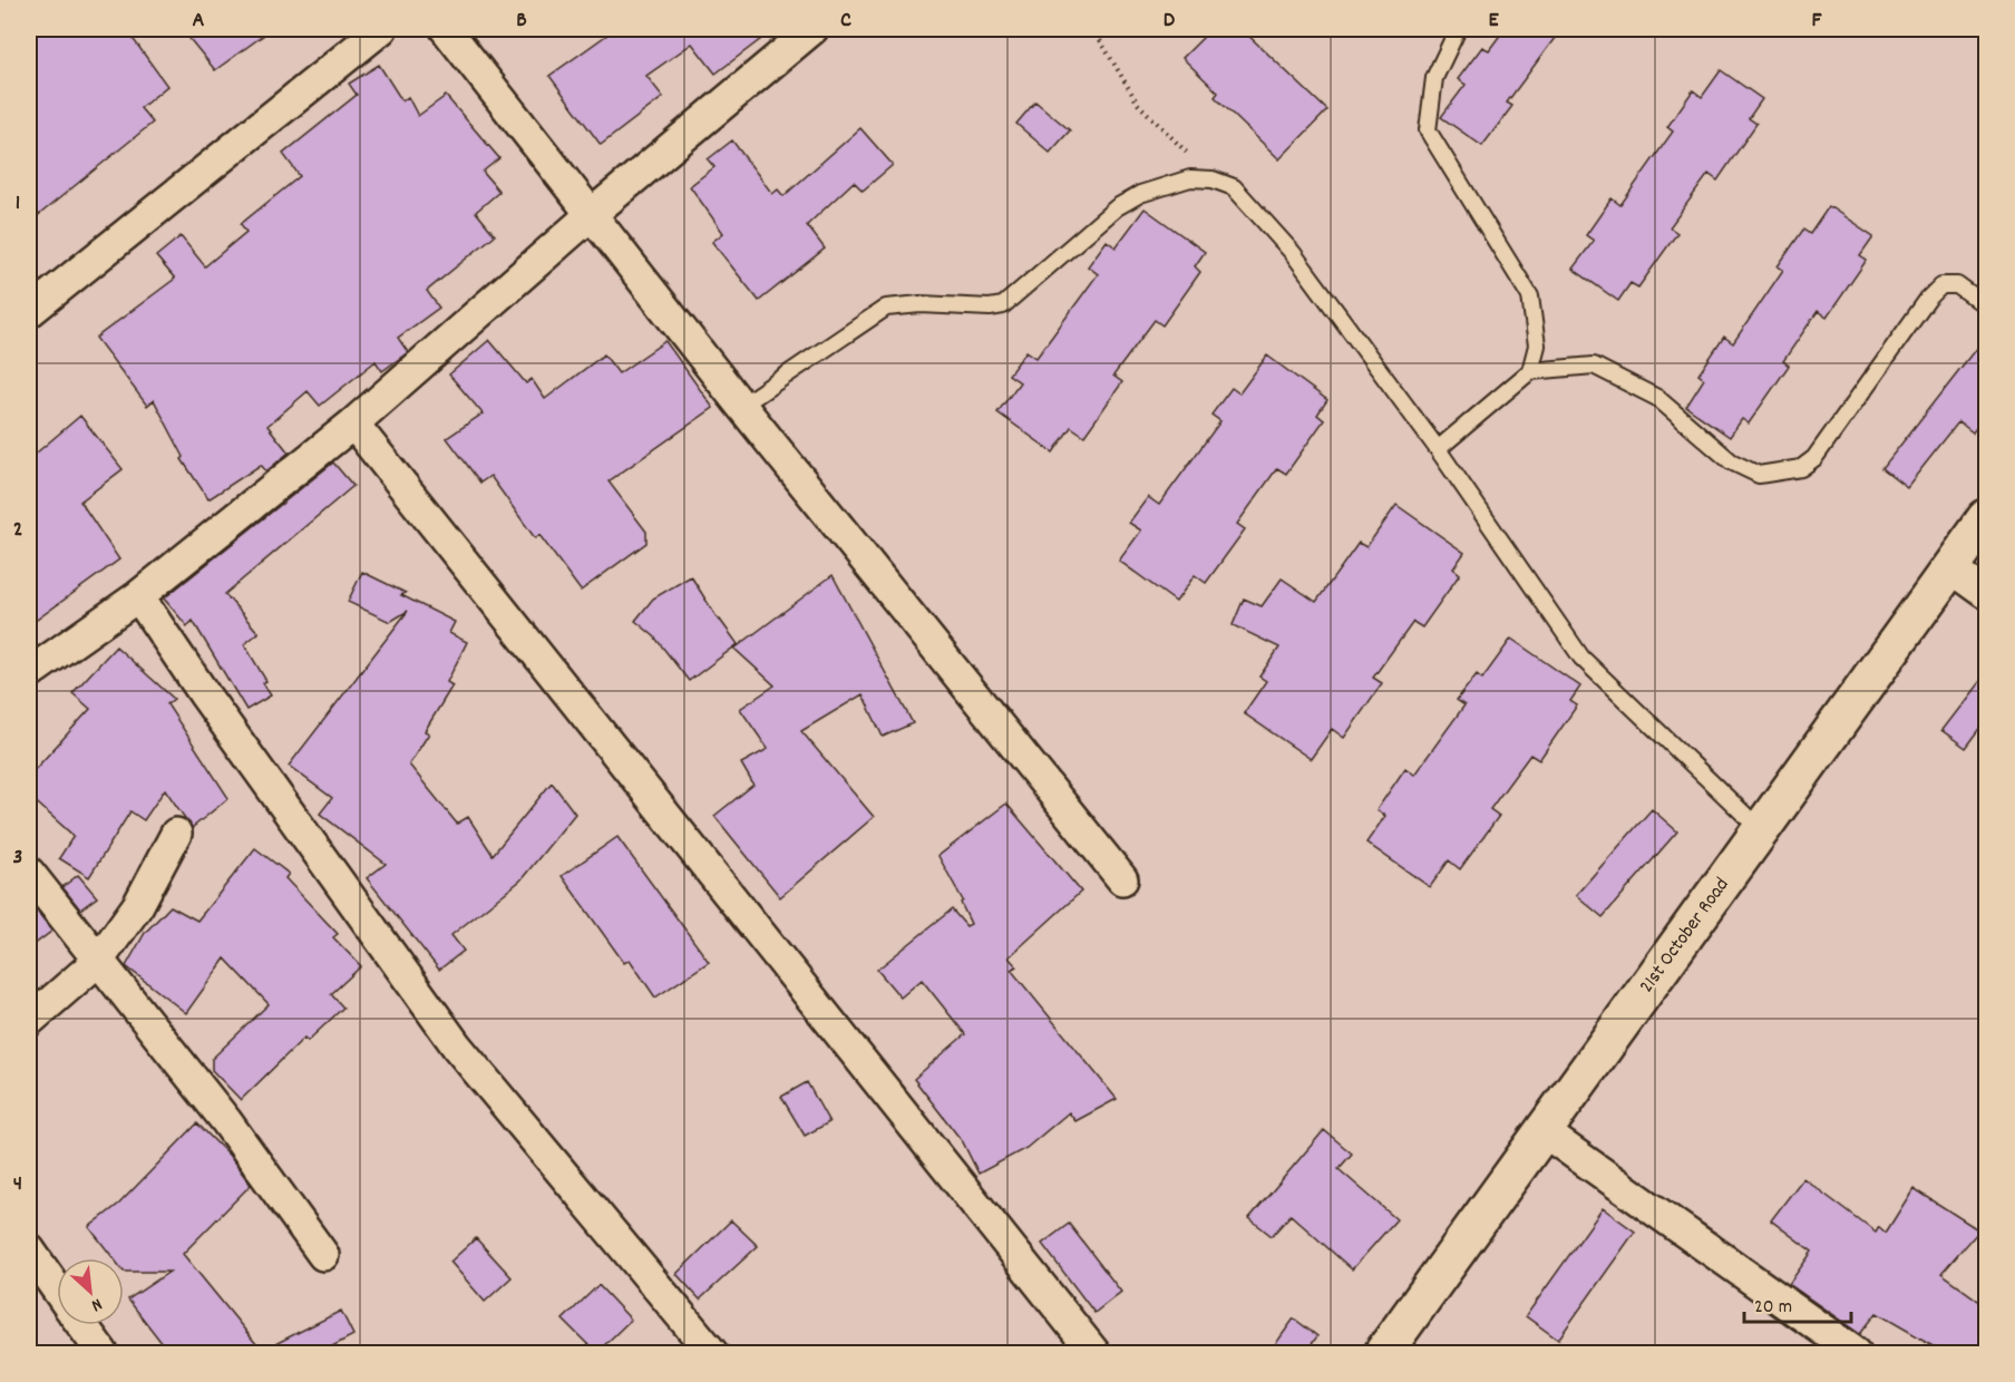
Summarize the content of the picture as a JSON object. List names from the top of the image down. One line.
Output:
{"streets":{"main road":["21st October Road"]},"scale_bar":"20 m","north":"bottom right","grid":{"columns":["A","B","C","D","E","F"],"rows":["1","2","3","4"]}}
